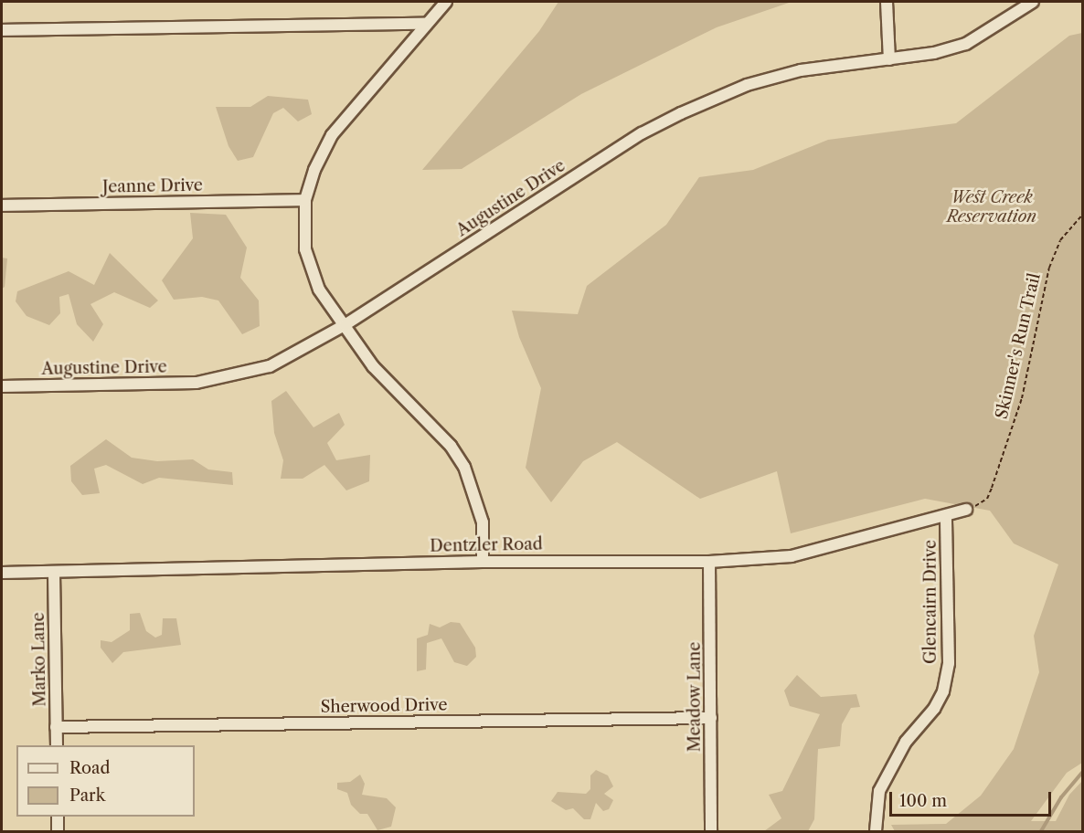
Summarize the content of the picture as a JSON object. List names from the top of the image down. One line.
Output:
{"streets":{"street":["Jeanne Drive","Augustine Drive","Dentzler Road","Glencairn Drive","Marko Lane","Meadow Lane","Sherwood Drive"],"path":["Skinner's Run Trail"]},"crossings":[["Skinner's Run Trail","Dentzler Road"],["Dentzler Road","Glencairn Drive"],["Dentzler Road","Marko Lane"],["Dentzler Road","Meadow Lane"],["Marko Lane","Sherwood Drive"],["Meadow Lane","Sherwood Drive"]],"parks":["West Creek Reservation"],"legend":["Road","Park"],"scale_bar":"100 m"}
